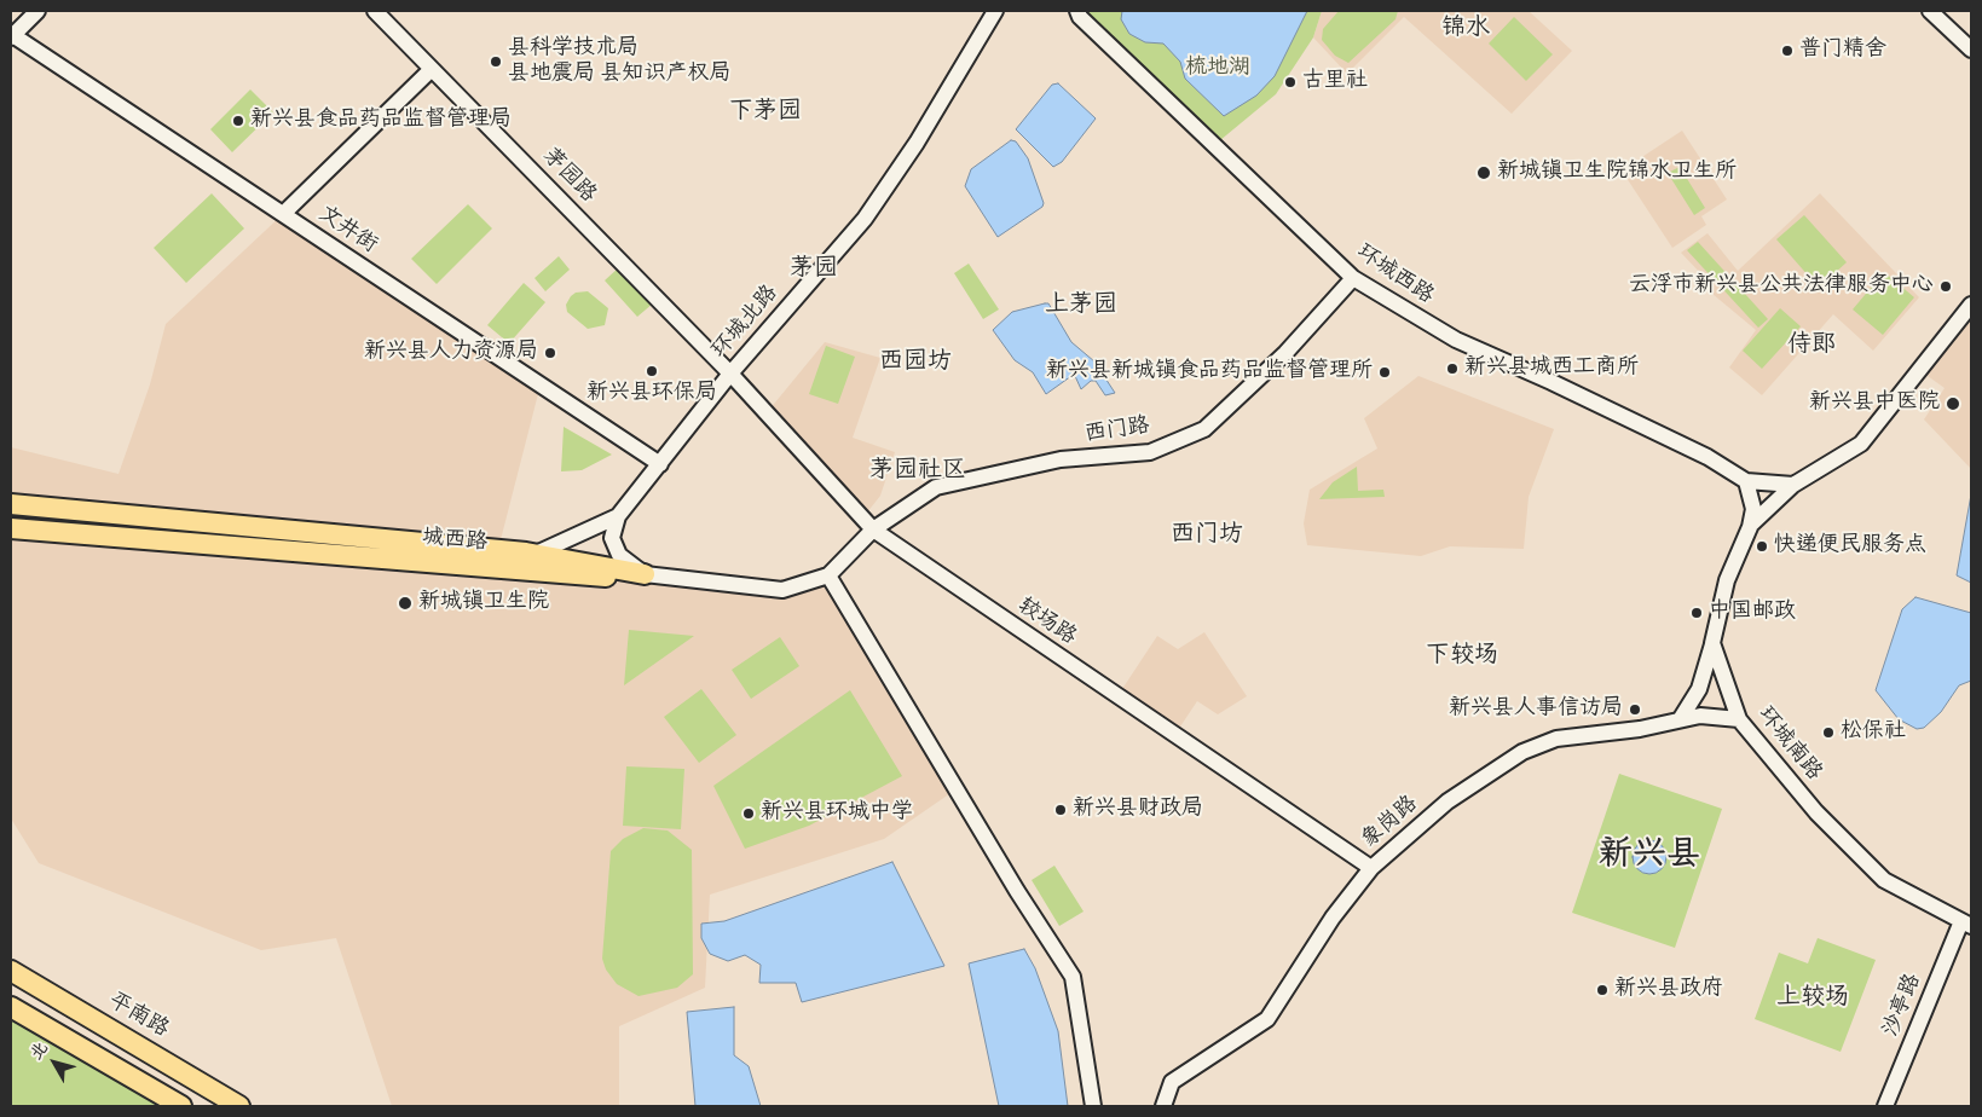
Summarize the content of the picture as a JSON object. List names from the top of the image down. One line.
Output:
{"streets":{"main road":["城西路","平南路"],"street":["茅园路","文井街","环城西路","环城北路","西门路","较场路","环城南路","象岗路","沙亭路"]},"crossings":[["茅园路","环城北路"],["茅园路","较场路"],["文井街","环城北路"],["环城西路","西门路"],["环城北路","城西路"],["环城北路","较场路"],["西门路","城西路"],["西门路","较场路"],["城西路","较场路"],["较场路","象岗路"],["环城南路","象岗路"],["环城南路","沙亭路"]],"districts":["锦水","下茅园","茅园","上茅园","侍郎","西园坊","茅园社区","西门坊","下较场","新兴县","上较场"],"parks":["梳地湖"],"places":["普门精舍","县科学技术局 县地震局 县知识产权局","古里社","新兴县食品药品监督管理局","新城镇卫生院锦水卫生所","云浮市新兴县公共法律服务中心","新兴县人力资源局","新兴县城西工商所","新兴县环保局","新兴县新城镇食品药品监督管理所","新兴县中医院","快递便民服务点","新城镇卫生院","中国邮政","新兴县人事信访局","松保社","新兴县财政局","新兴县环城中学","新兴县政府"],"north":"top left"}
